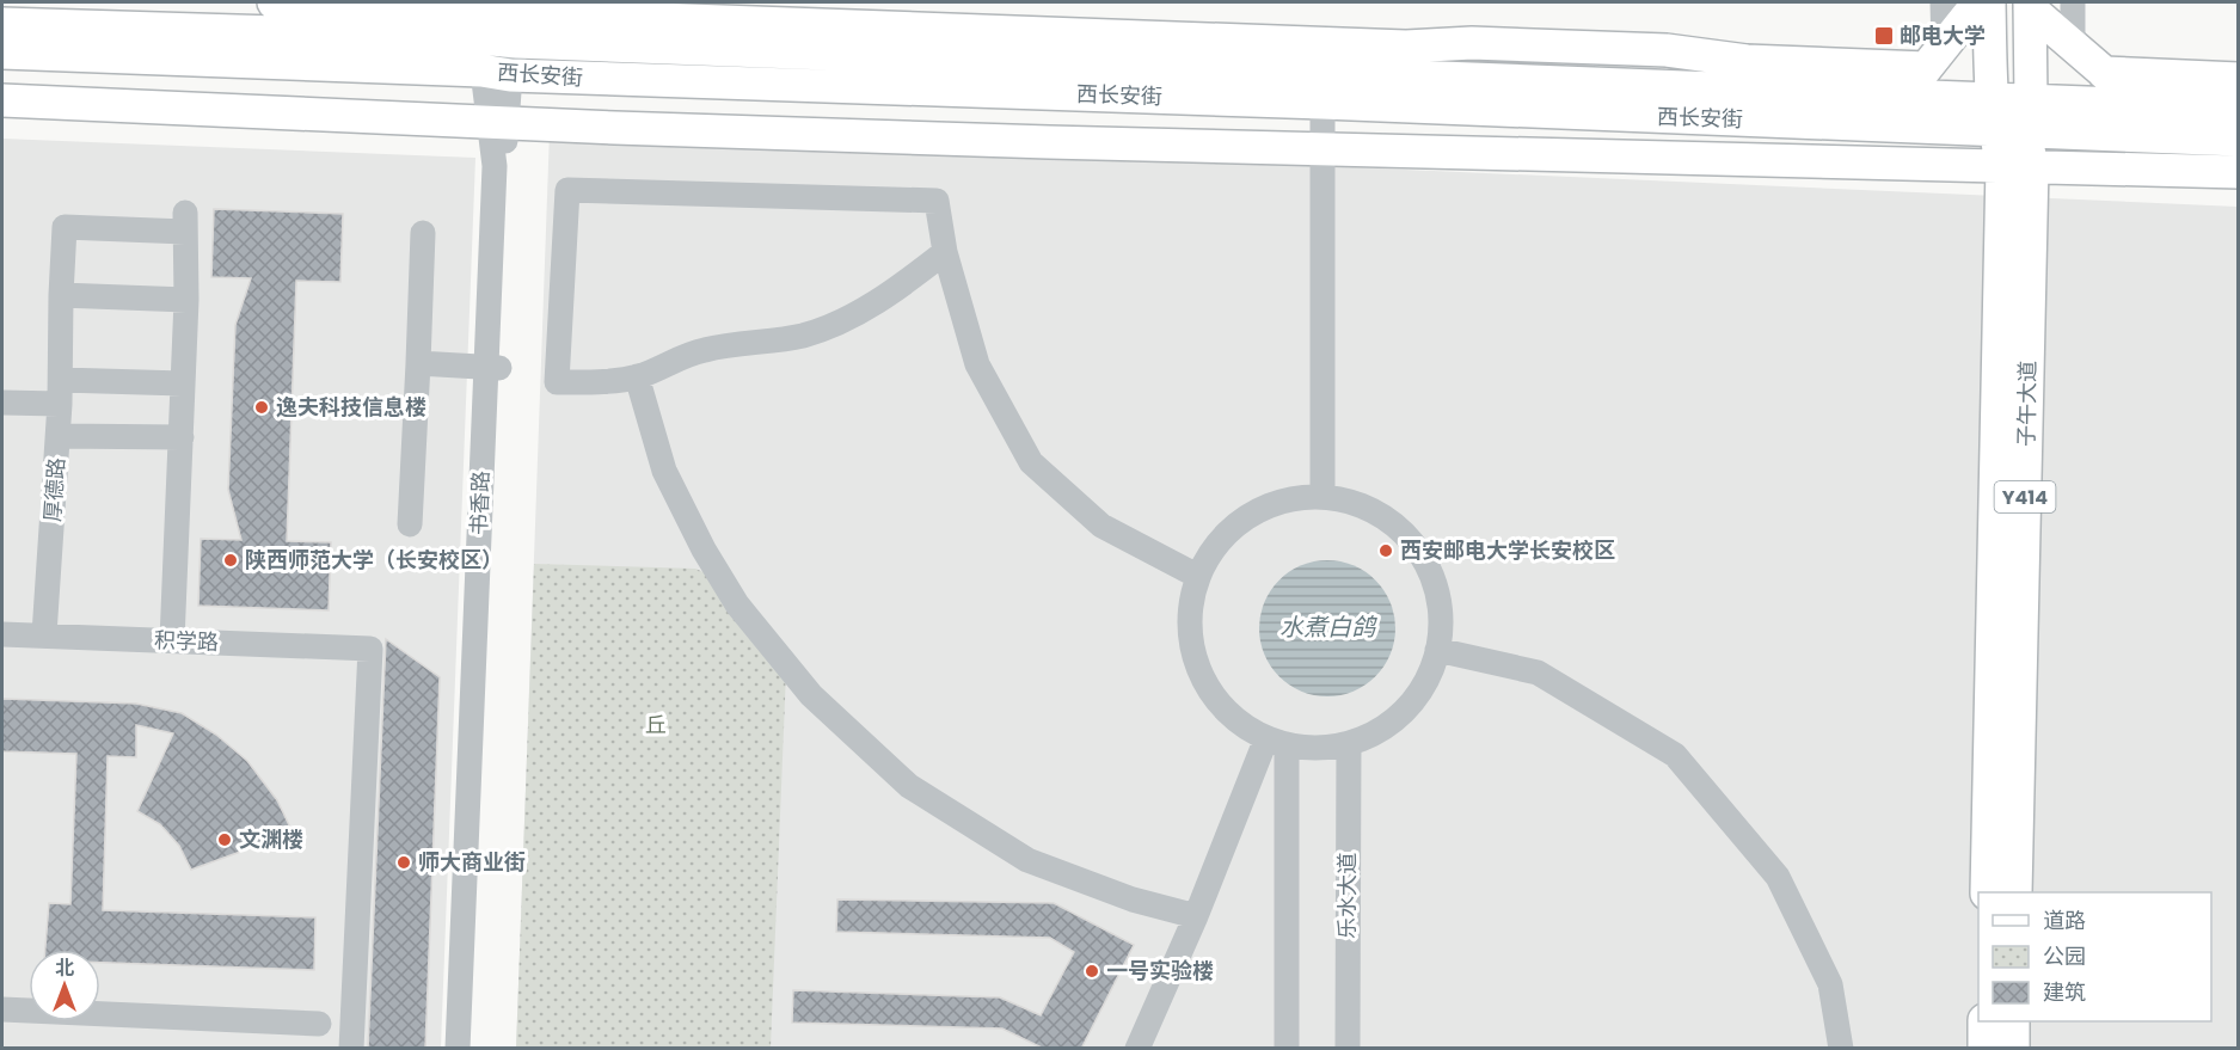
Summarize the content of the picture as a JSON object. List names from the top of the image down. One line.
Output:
{"streets":{"main road":["西长安街","子午大道","Y414"],"street":["厚德路","书香路","积学路","乐水大道"]},"crossings":[["西长安街","子午大道"],["西长安街","书香路"],["厚德路","积学路"]],"water":["水煮白鸽"],"parks":["丘"],"places":{"transit":["邮电大学"],"other":["逸夫科技信息楼","西安邮电大学长安校区","陕西师范大学（长安校区）","文渊楼","师大商业街","一号实验楼"]},"legend":["道路","公园","建筑"],"north":"top"}
